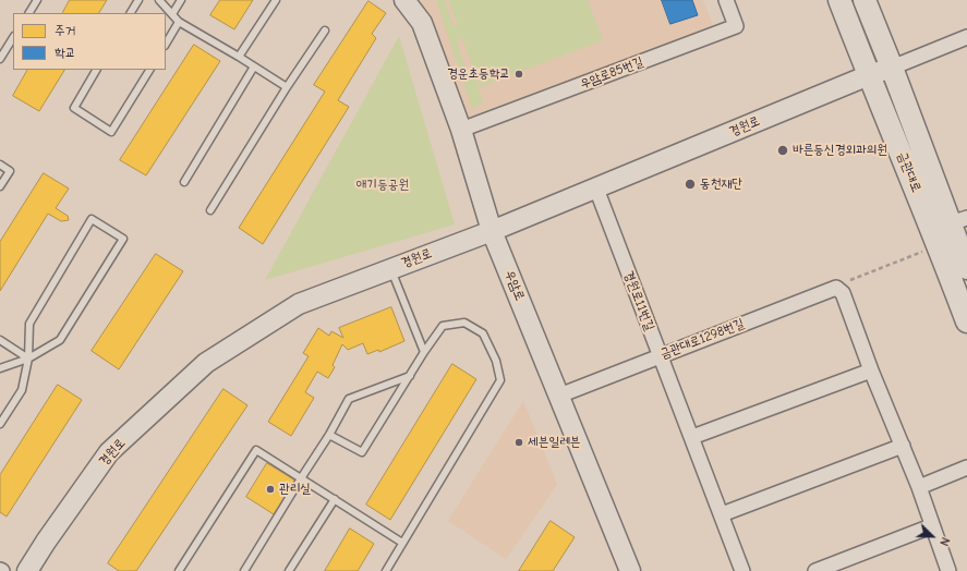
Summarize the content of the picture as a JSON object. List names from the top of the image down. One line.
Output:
{"streets":{"main road":["금관대로"],"street":["우암로85번길","경원로","우암로","경원로11번길","금관대로1298번길"]},"crossings":[["우암로85번길","우암로"],["경원로","금관대로"],["경원로","우암로"],["경원로","경원로11번길"],["우암로","금관대로1298번길"],["경원로11번길","금관대로1298번길"]],"parks":["애기등공원"],"places":["경운초등학교","바른등신경외과의원","동천재단","세븐일레븐","관리실"],"legend":["주거","학교"],"north":"bottom right"}
